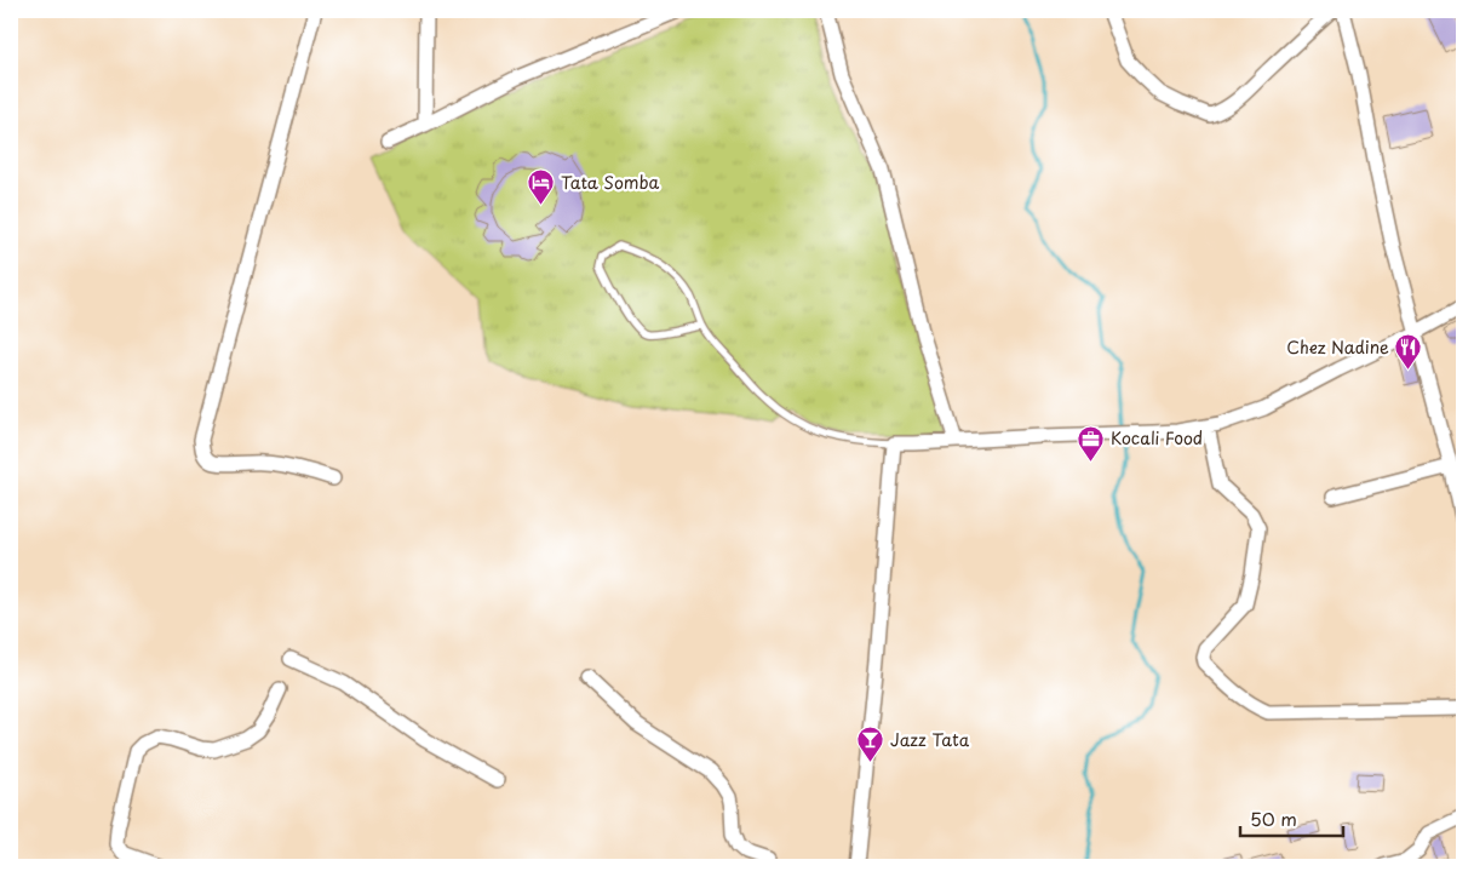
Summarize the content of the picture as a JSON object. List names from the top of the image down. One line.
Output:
{"places":{"hotel":["Tata Somba"],"restaurant":["Chez Nadine"],"office":["Kocali Food"],"bar":["Jazz Tata"]},"scale_bar":"50 m"}
